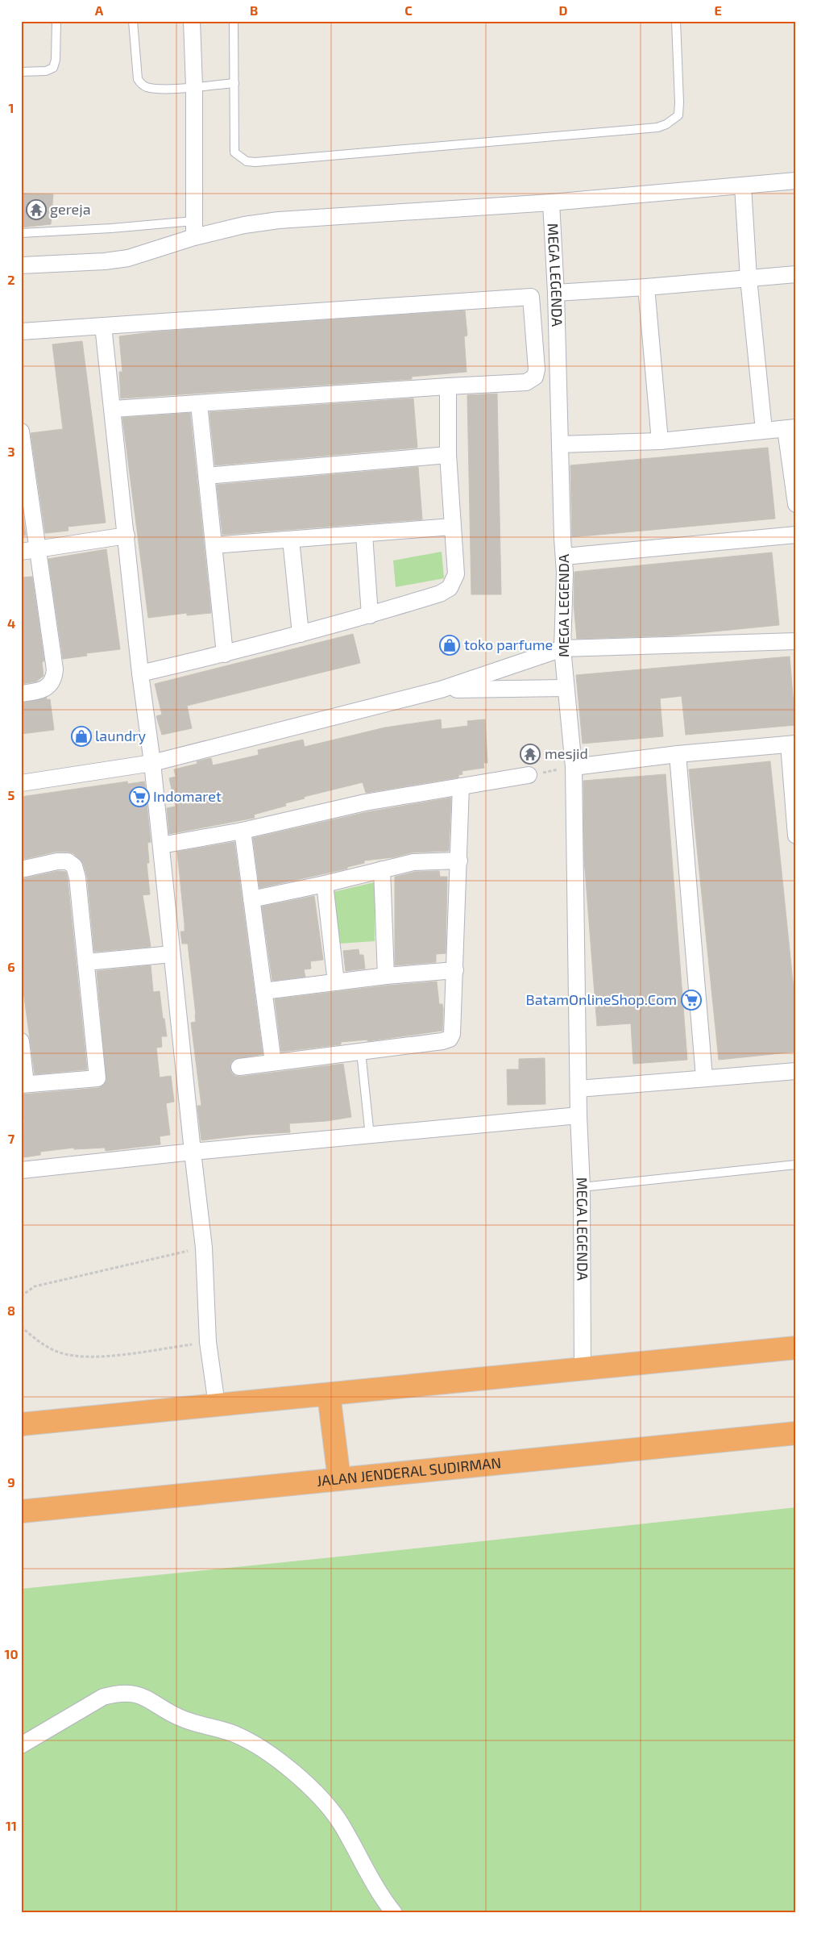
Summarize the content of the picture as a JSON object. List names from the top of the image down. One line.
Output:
{"streets":{"highway":["JALAN JENDERAL SUDIRMAN"],"street":["MEGA LEGENDA"]},"places":{"temple":["gereja","mesjid"],"shop":["toko parfume","laundry"],"supermarket":["Indomaret","BatamOnlineShop.Com"]},"grid":{"columns":["A","B","C","D","E"],"rows":["1","2","3","4","5","6","7","8","9","10","11"]}}
